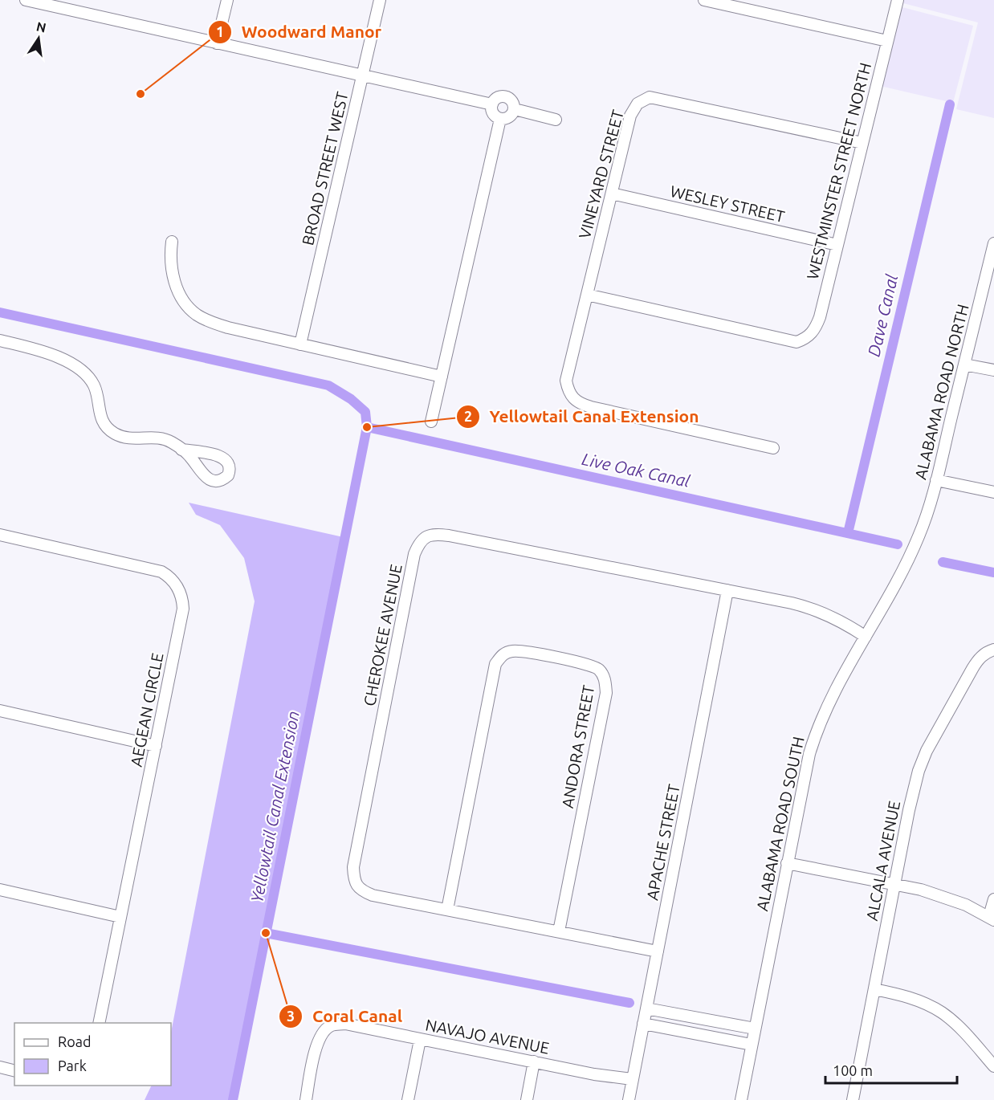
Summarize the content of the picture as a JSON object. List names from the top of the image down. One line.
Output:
{"streets":{"street":["BROAD STREET WEST","WESTMINSTER STREET NORTH","VINEYARD STREET","WESLEY STREET","ALABAMA ROAD NORTH","CHEROKEE AVENUE","AEGEAN CIRCLE","ANDORA STREET","ALABAMA ROAD SOUTH","APACHE STREET","ALCALA AVENUE","NAVAJO AVENUE"]},"crossings":[["WESTMINSTER STREET NORTH","VINEYARD STREET"],["WESTMINSTER STREET NORTH","WESLEY STREET"],["VINEYARD STREET","WESLEY STREET"],["ALABAMA ROAD NORTH","ALABAMA ROAD SOUTH"],["CHEROKEE AVENUE","ANDORA STREET"],["CHEROKEE AVENUE","ALABAMA ROAD SOUTH"],["CHEROKEE AVENUE","APACHE STREET"],["APACHE STREET","NAVAJO AVENUE"]],"water":["Dave Canal","Live Oak Canal","Yellowtail Canal Extension"],"places":["Woodward Manor","Yellowtail Canal Extension","Coral Canal"],"legend":["Road","Park"],"scale_bar":"100 m","north":"top"}
